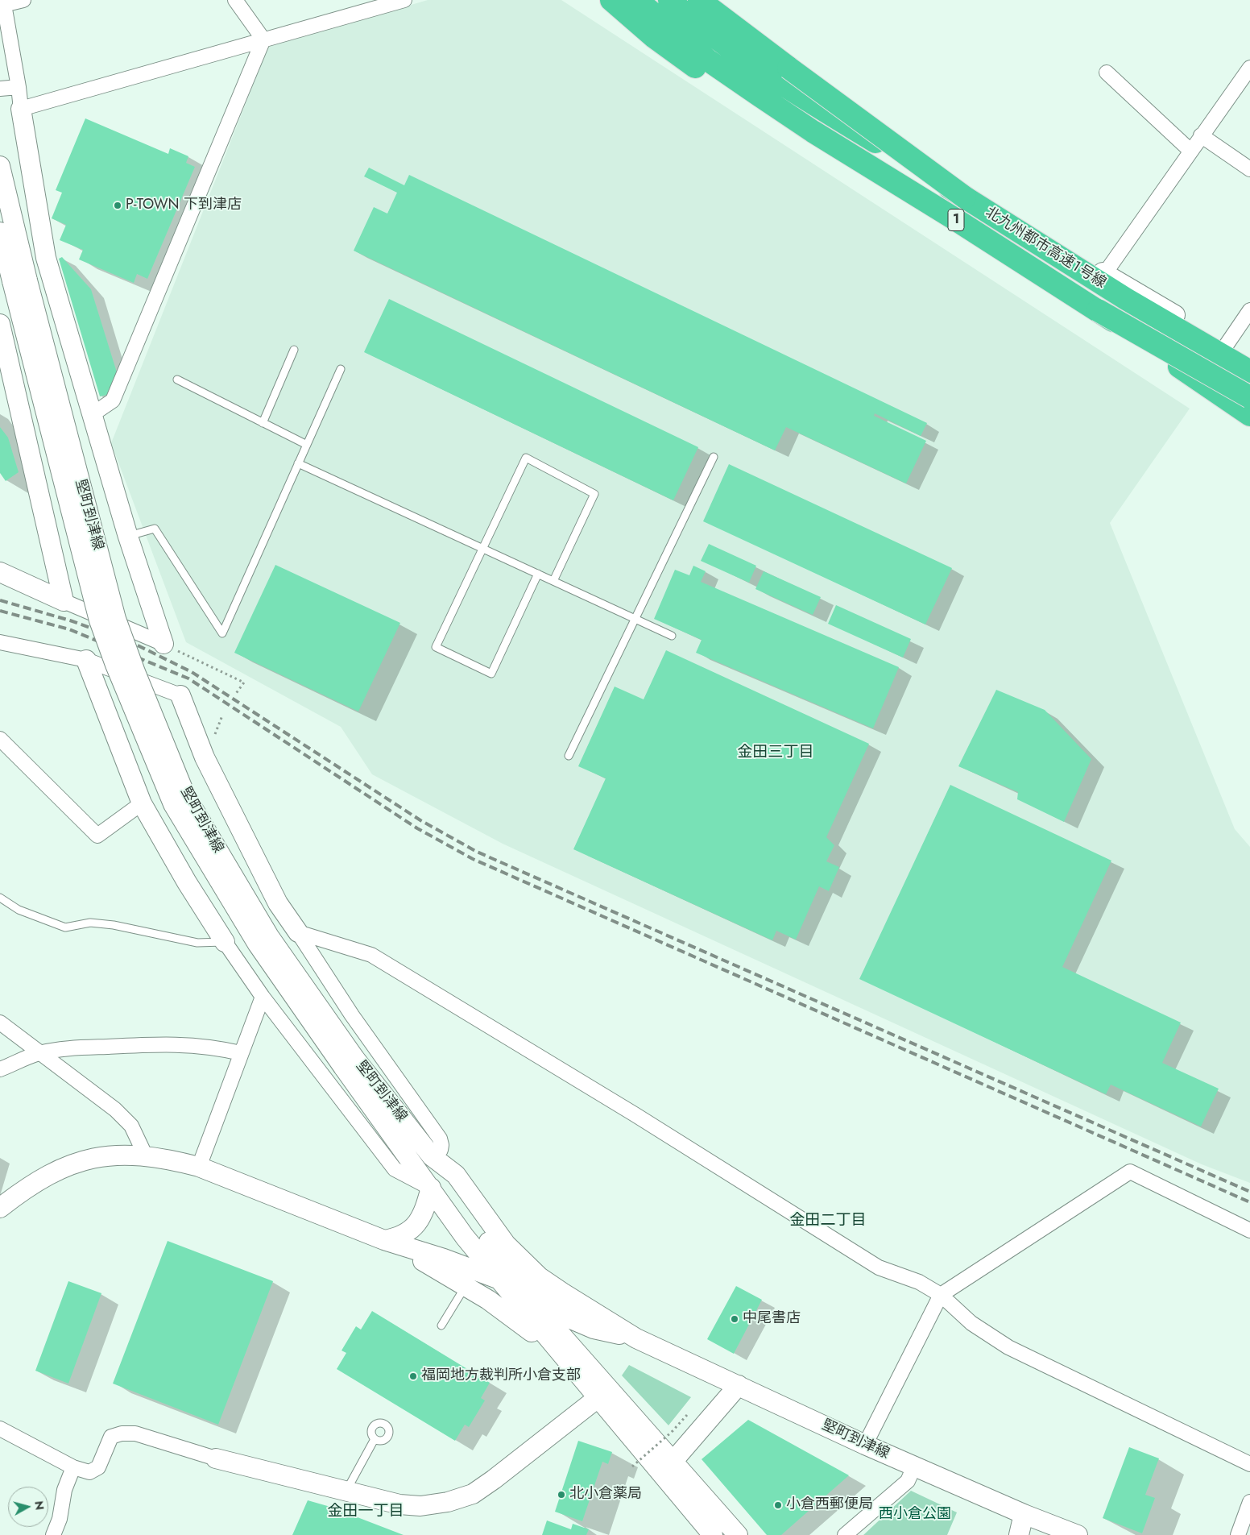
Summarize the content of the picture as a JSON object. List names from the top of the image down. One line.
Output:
{"streets":{"highway":["1","北九州都市高速１号線"],"street":["堅町到津線"]},"crossings":[["1","北九州都市高速１号線"]],"districts":["金田三丁目","金田二丁目","金田一丁目"],"parks":["西小倉公園"],"places":["P-TOWN 下到津店","中尾書店","福岡地方裁判所小倉支部","北小倉薬局","小倉西郵便局"],"north":"right"}
